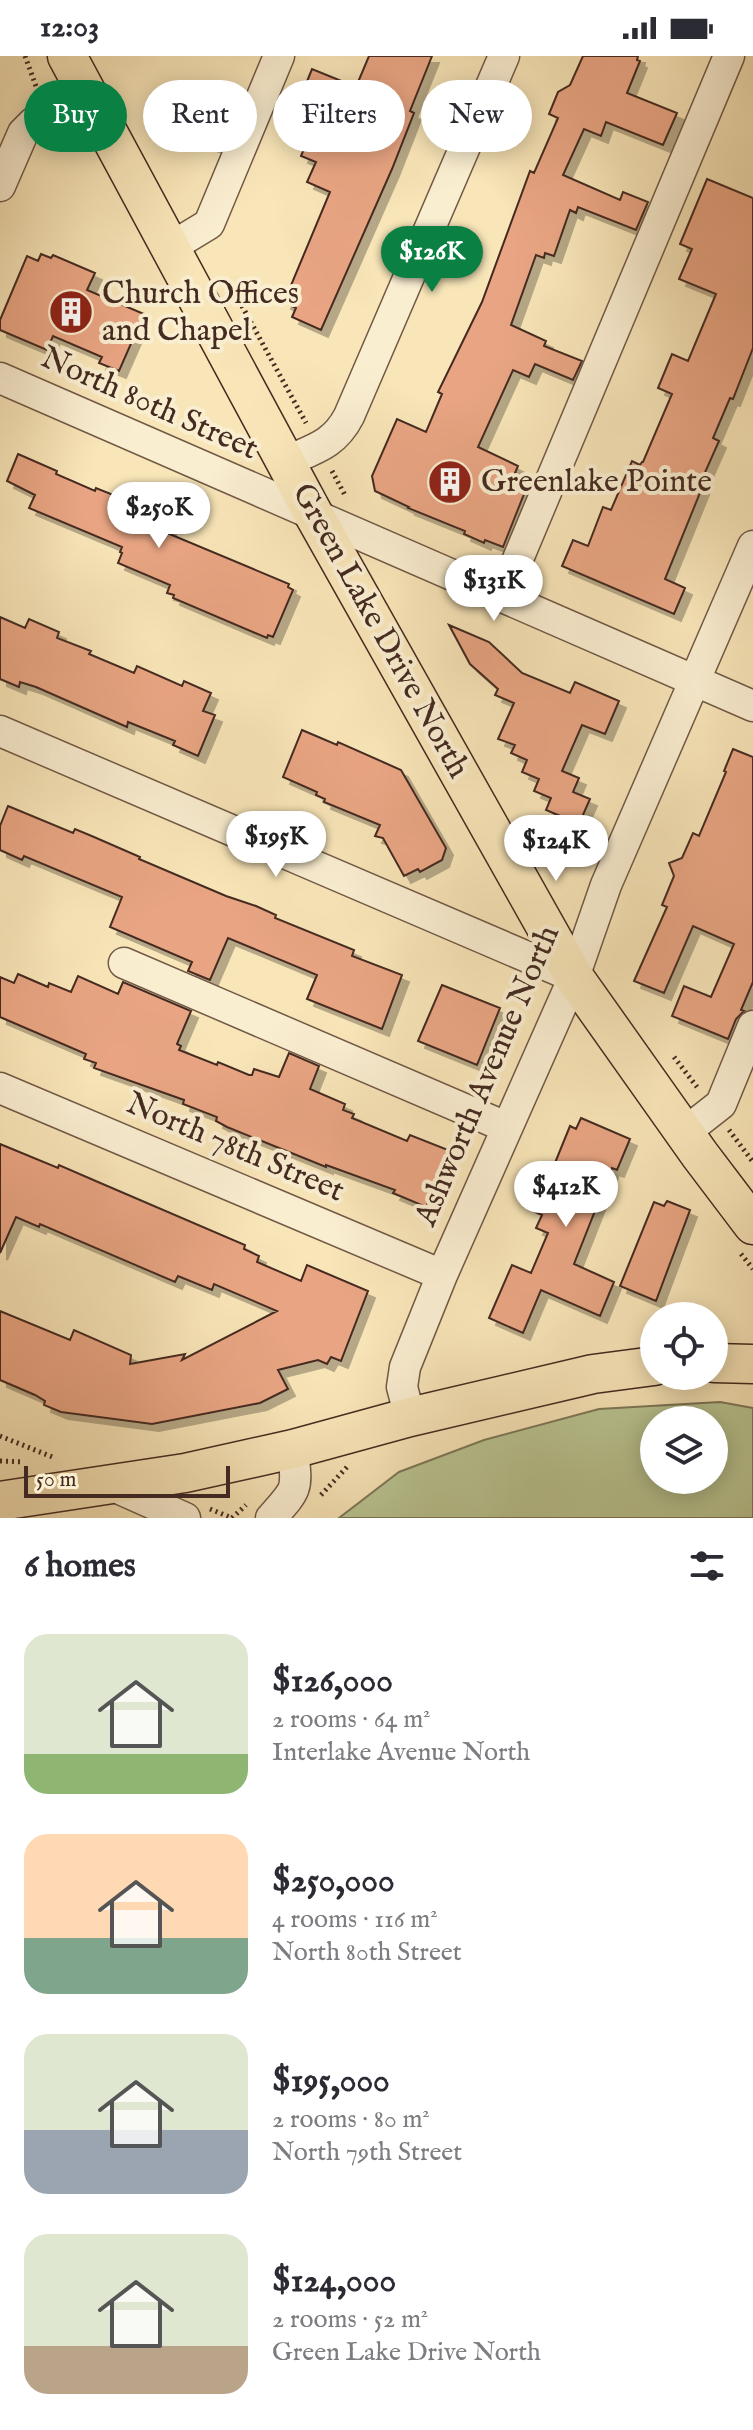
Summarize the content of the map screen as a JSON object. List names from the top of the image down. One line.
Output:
{"streets":{"main road":["Green Lake Drive North"],"street":["North 80th Street","Ashworth Avenue North","North 78th Street"]},"crossings":[["North 80th Street","Green Lake Drive North"],["North 80th Street","Ashworth Avenue North"],["Green Lake Drive North","Ashworth Avenue North"],["Ashworth Avenue North","North 78th Street"]],"places":{"building":["Church Offices and Chapel","Greenlake Pointe"]},"scale_bar":"50 m","page":{"status":"12:03","chip":["Buy","Rent","Filters","New"],"price":["$126K","$250K","$131K","$195K","$124K","$412K"],"scale":"50 m","heading":"6 homes","list":[{"name":"$126,000","note":"2 rooms · 64 m² · Interlake Avenue North"},{"name":"$250,000","note":"4 rooms · 116 m² · North 80th Street"},{"name":"$195,000","note":"2 rooms · 80 m² · North 79th Street"},{"name":"$124,000","note":"2 rooms · 52 m² · Green Lake Drive North"}]}}
